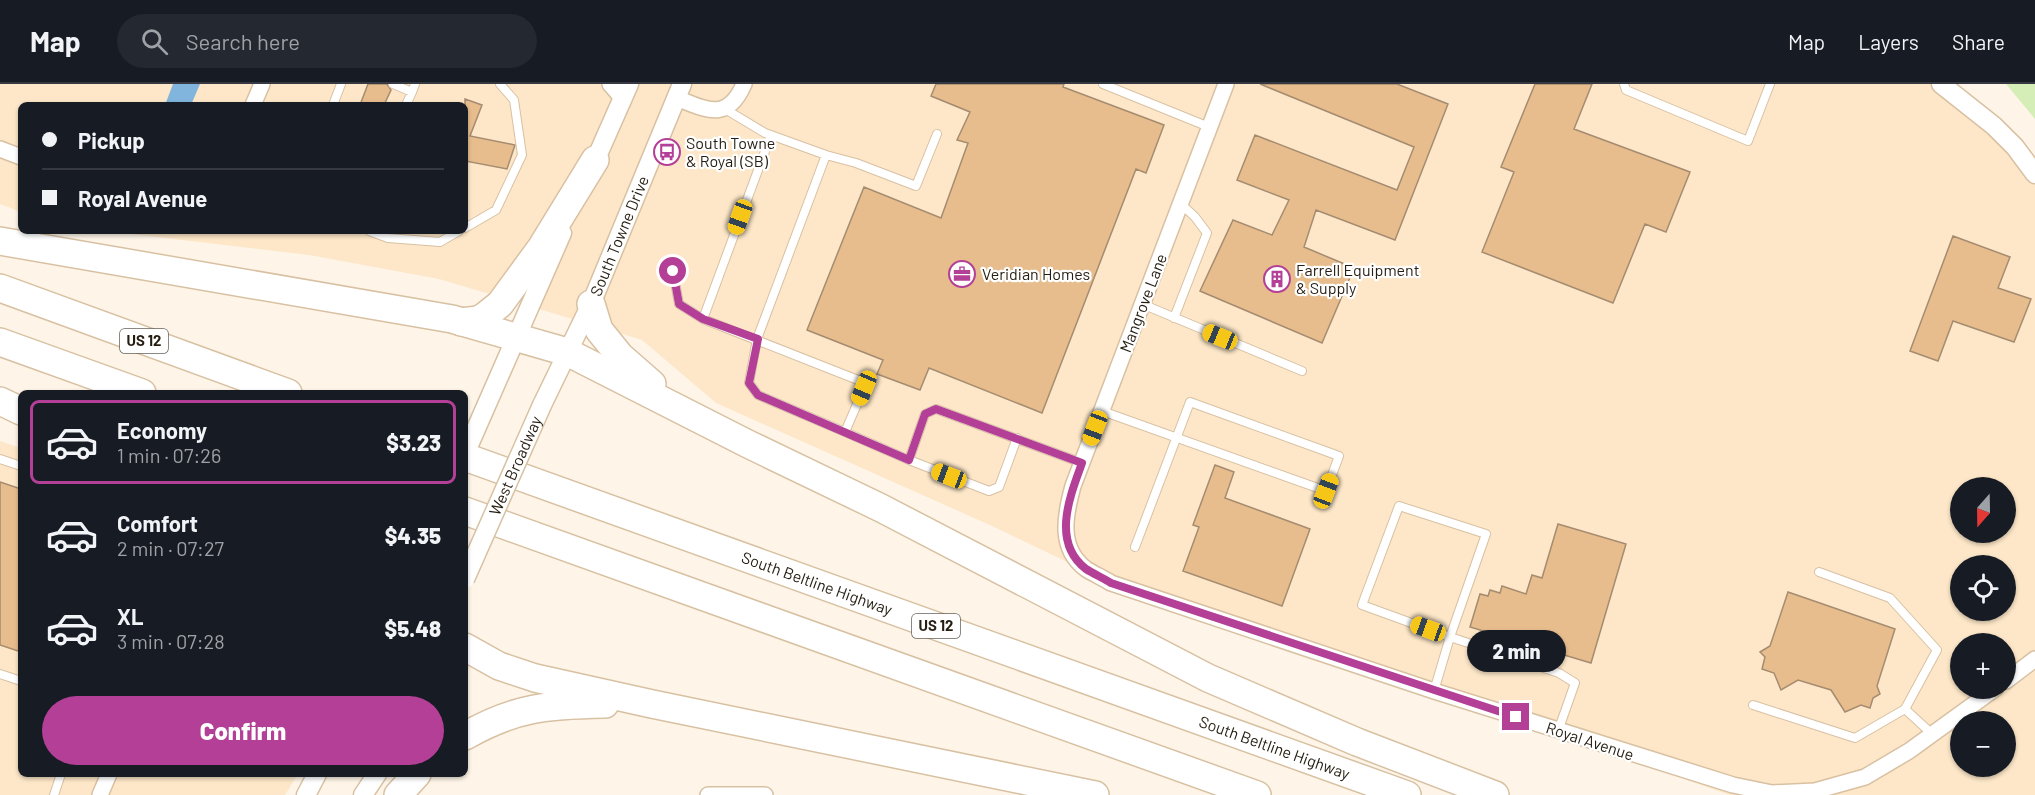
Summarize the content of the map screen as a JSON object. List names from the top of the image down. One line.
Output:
{"streets":{"highway":["US 12","South Beltline Highway"],"street":["South Towne Drive","Mangrove Lane","West Broadway","Royal Avenue"]},"crossings":[["South Towne Drive","West Broadway"],["Mangrove Lane","Royal Avenue"]],"places":{"bus stop":["South Towne & Royal (SB)"],"office":["Veridian Homes"],"building":["Farrell Equipment & Supply"]},"north":"bottom","page":{"header":"Map","search":"Search here","nav":["Map","Layers","Share"],"banner":["Pickup","Royal Avenue"],"list":[{"name":"Economy","note":"1 min · 07:26","value":"$3.23"},{"name":"Comfort","note":"2 min · 07:27","value":"$4.35"},{"name":"XL","note":"3 min · 07:28","value":"$5.48"}],"map_buttons":["+","−"],"bubble":"2 min","buttons":"Confirm"}}
